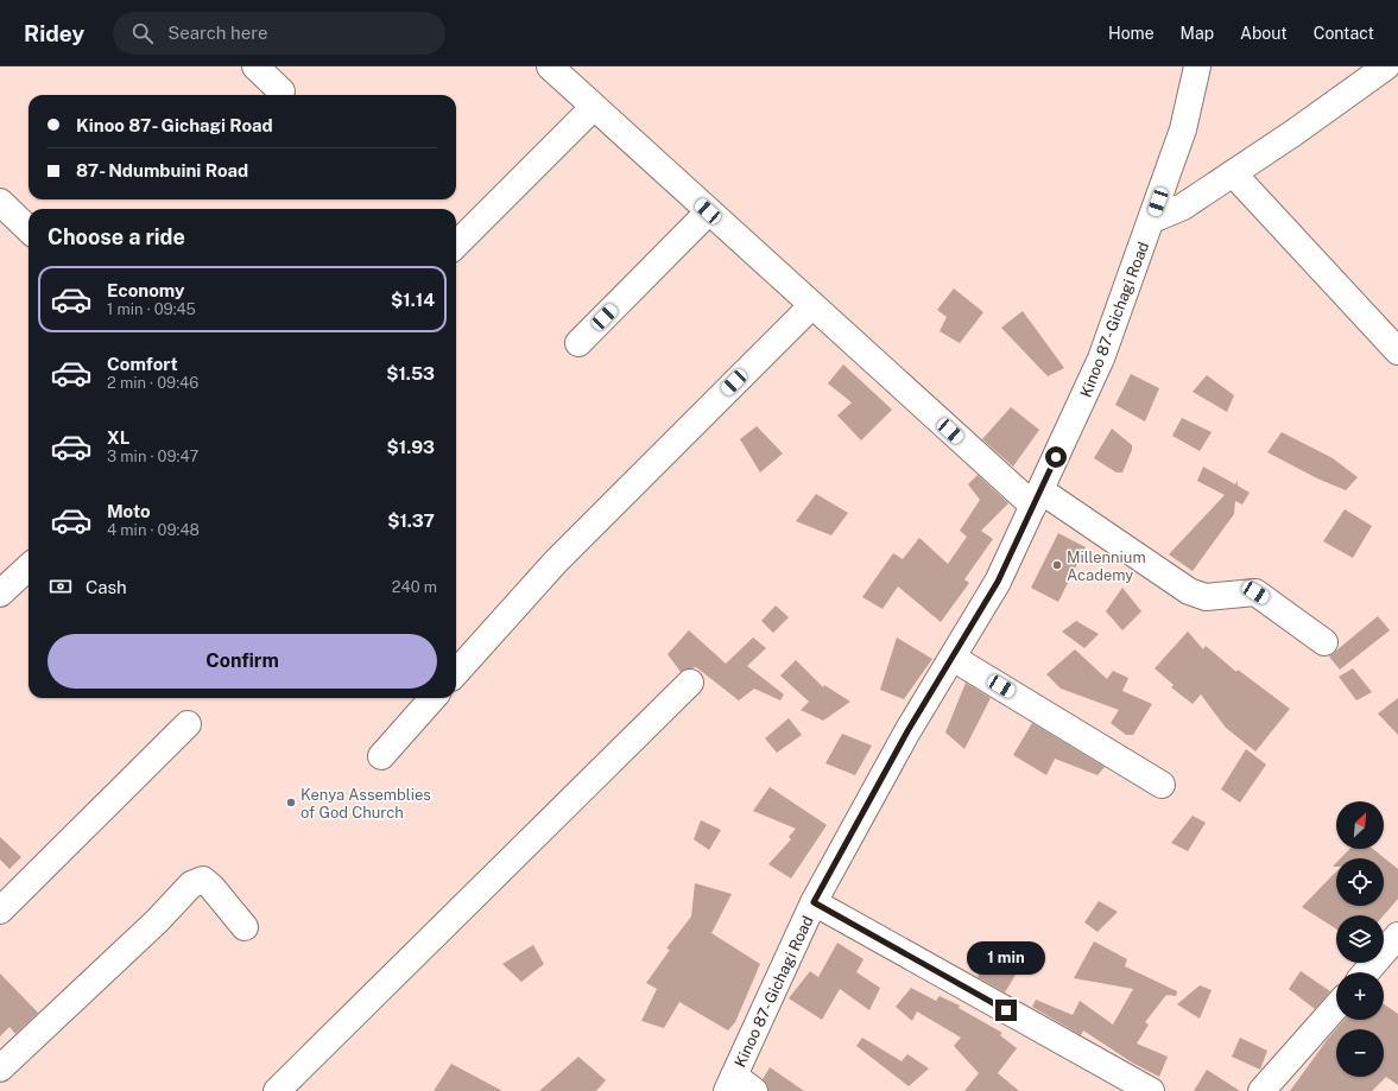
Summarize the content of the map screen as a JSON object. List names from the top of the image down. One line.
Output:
{"streets":{"street":["Kinoo 87- Gichagi Road"]},"places":["Millennium Academy","Kenya Assemblies of God Church"],"north":"top right","page":{"header":"Ridey","search":"Search here","nav":["Home","Map","About","Contact"],"banner":["Kinoo 87- Gichagi Road","87- Ndumbuini Road"],"heading":"Choose a ride","list":[{"name":"Economy","note":"1 min · 09:45","value":"$1.14"},{"name":"Comfort","note":"2 min · 09:46","value":"$1.53"},{"name":"XL","note":"3 min · 09:47","value":"$1.93"},{"name":"Moto","note":"4 min · 09:48","value":"$1.37"}],"pay":["Cash","240 m"],"buttons":"Confirm","map_buttons":["+","−"],"bubble":"1 min"}}
